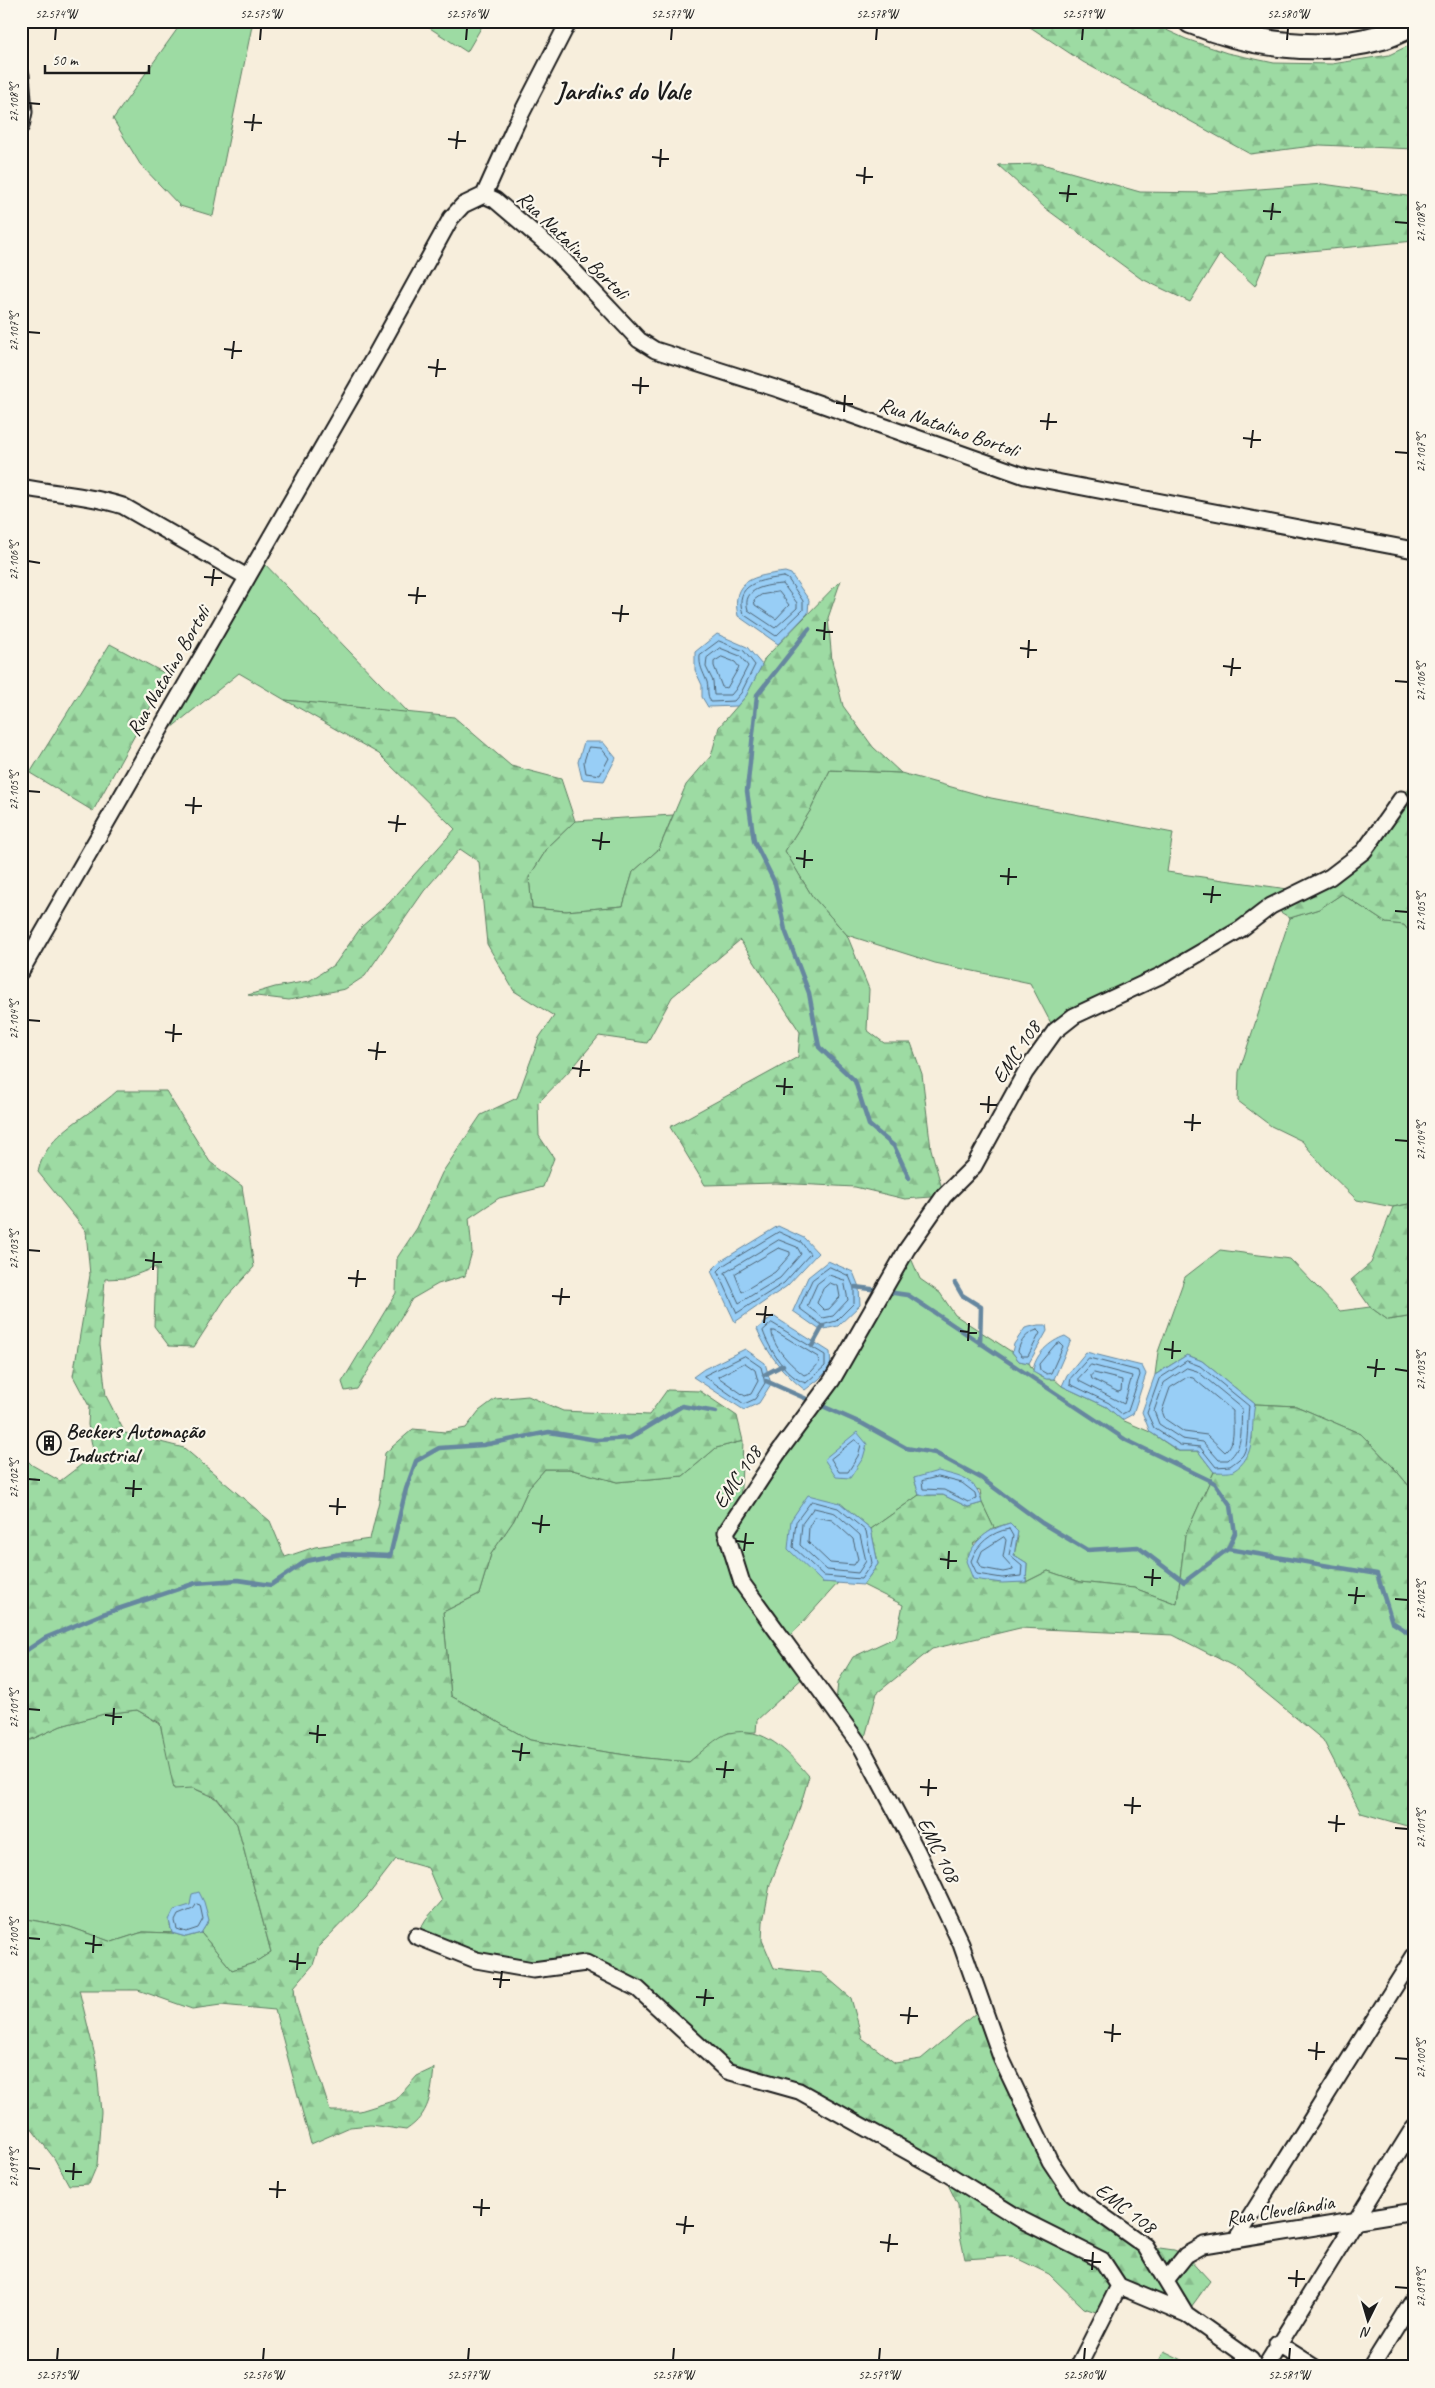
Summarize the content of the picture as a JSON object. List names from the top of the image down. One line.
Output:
{"streets":{"street":["Rua Natalino Bortoli","EMC 108","Rua Clevelândia"]},"crossings":[["EMC 108","Rua Clevelândia"]],"districts":["Jardins do Vale"],"places":{"building":["Beckers Automação Industrial"]},"scale_bar":"50 m","north":"bottom","coordinates":["52.574°W","52.575°W","52.576°W","52.577°W","52.578°W","52.579°W","52.580°W","27.108°S","27.107°S","27.106°S","27.105°S","27.104°S","27.103°S","27.102°S","27.101°S","27.100°S","27.099°S","52.581°W"]}
